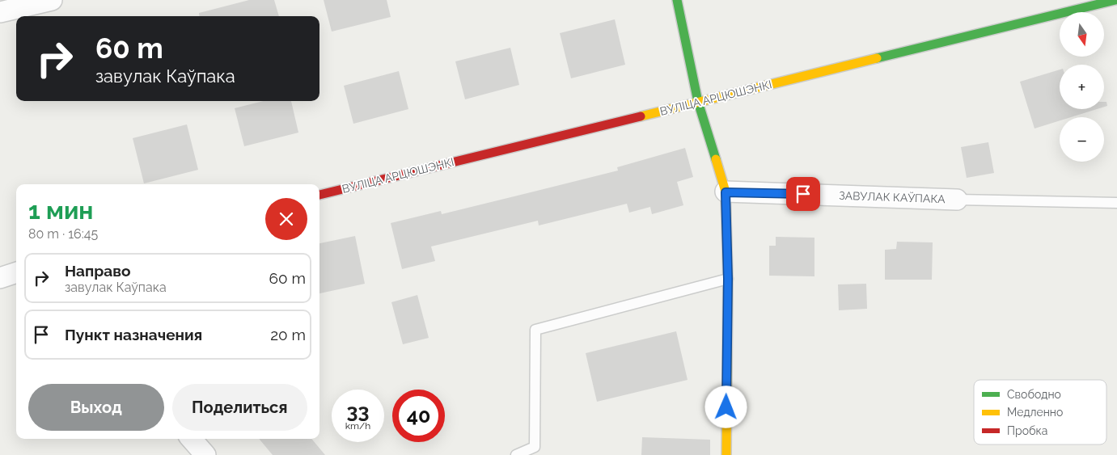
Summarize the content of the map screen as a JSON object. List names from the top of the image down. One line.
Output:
{"streets":{"street":["ВУЛІЦА АРЦЮШЭНКІ","ЗАВУЛАК КАЎПАКА"]},"legend":["Свободно","Медленно","Пробка"],"north":"bottom","page":{"map_buttons":["+","−"],"turn":["60 m","завулак Каўпака"],"heading":["1 мин","80 m · 16:45"],"list":[{"name":"Направо","note":"завулак Каўпака","value":"60 m"},{"name":"Пункт назначения","value":"20 m"}],"buttons":["Выход","Поделиться"],"speed":"33 km/h","limit":"40"}}
